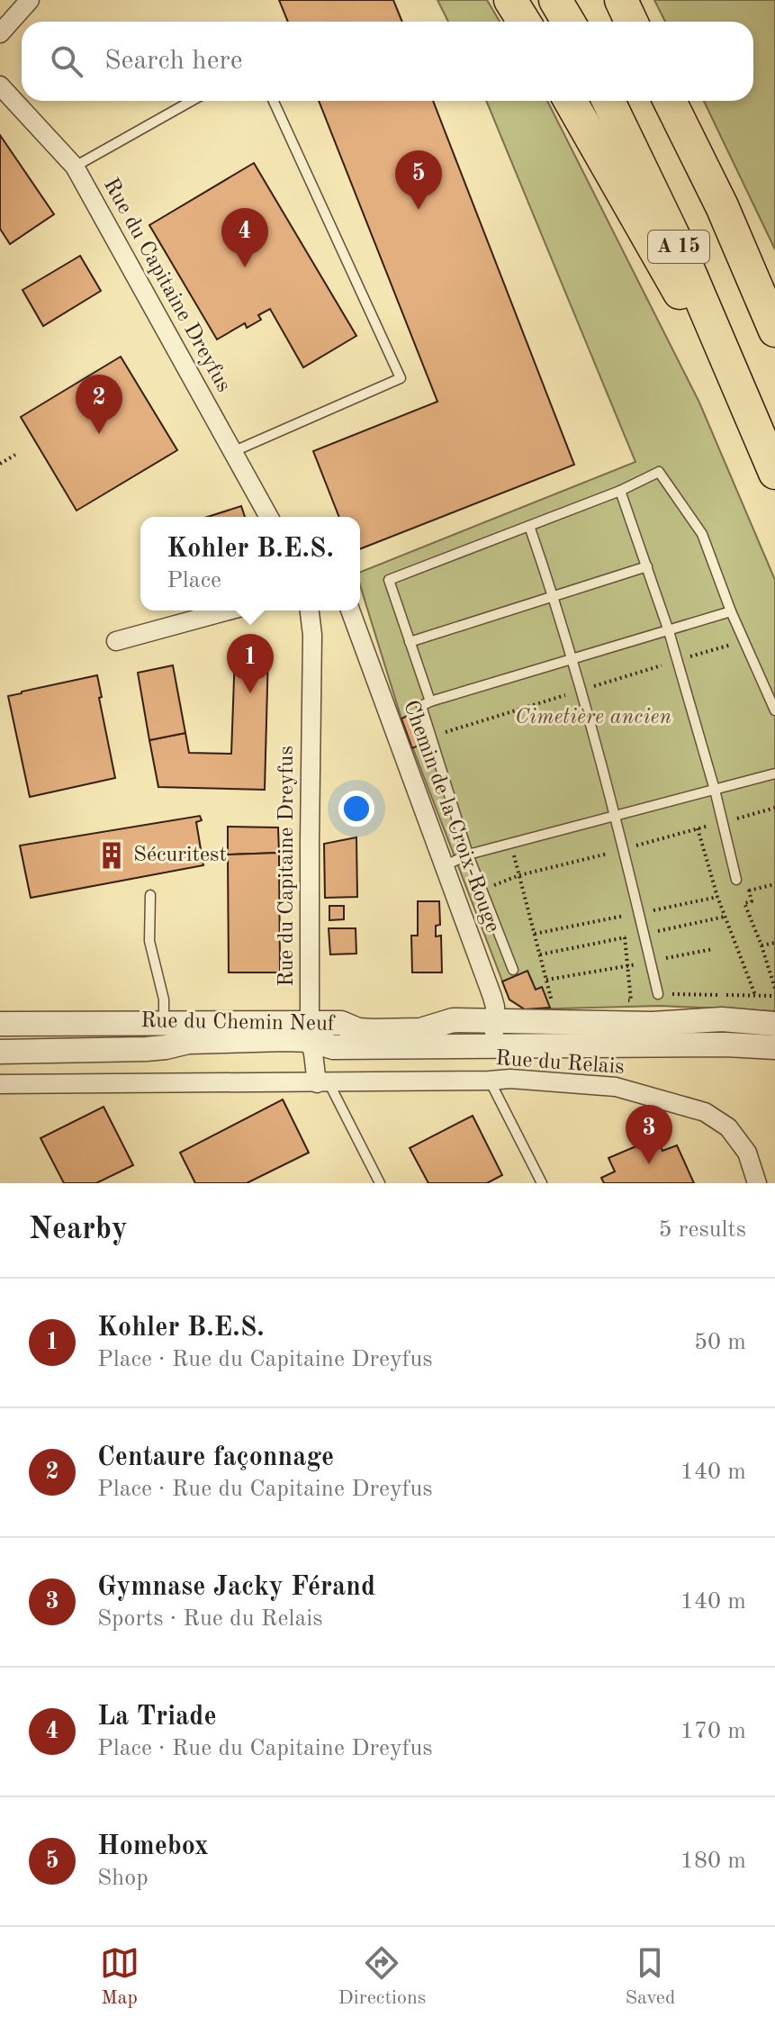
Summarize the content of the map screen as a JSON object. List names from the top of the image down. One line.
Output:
{"streets":{"highway":["A 15"],"street":["Rue du Capitaine Dreyfus","Chemin de la Croix-Rouge","Rue du Chemin Neuf","Rue du Relais"]},"crossings":[["Rue du Capitaine Dreyfus","Rue du Chemin Neuf"],["Chemin de la Croix-Rouge","Rue du Chemin Neuf"]],"parks":["Cimetière ancien"],"places":{"building":["Sécuritest"]},"page":{"search":"Search here","pins":["5","4","2","1","3"],"popup":["Kohler B.E.S.","Place"],"heading":["Nearby","5 results"],"list":[{"mark":"1","name":"Kohler B.E.S.","note":"Place · Rue du Capitaine Dreyfus","value":"50 m"},{"mark":"2","name":"Centaure façonnage","note":"Place · Rue du Capitaine Dreyfus","value":"140 m"},{"mark":"3","name":"Gymnase Jacky Férand","note":"Sports · Rue du Relais","value":"140 m"},{"mark":"4","name":"La Triade","note":"Place · Rue du Capitaine Dreyfus","value":"170 m"},{"mark":"5","name":"Homebox","note":"Shop","value":"180 m"}],"nav":["Map","Directions","Saved"]}}
